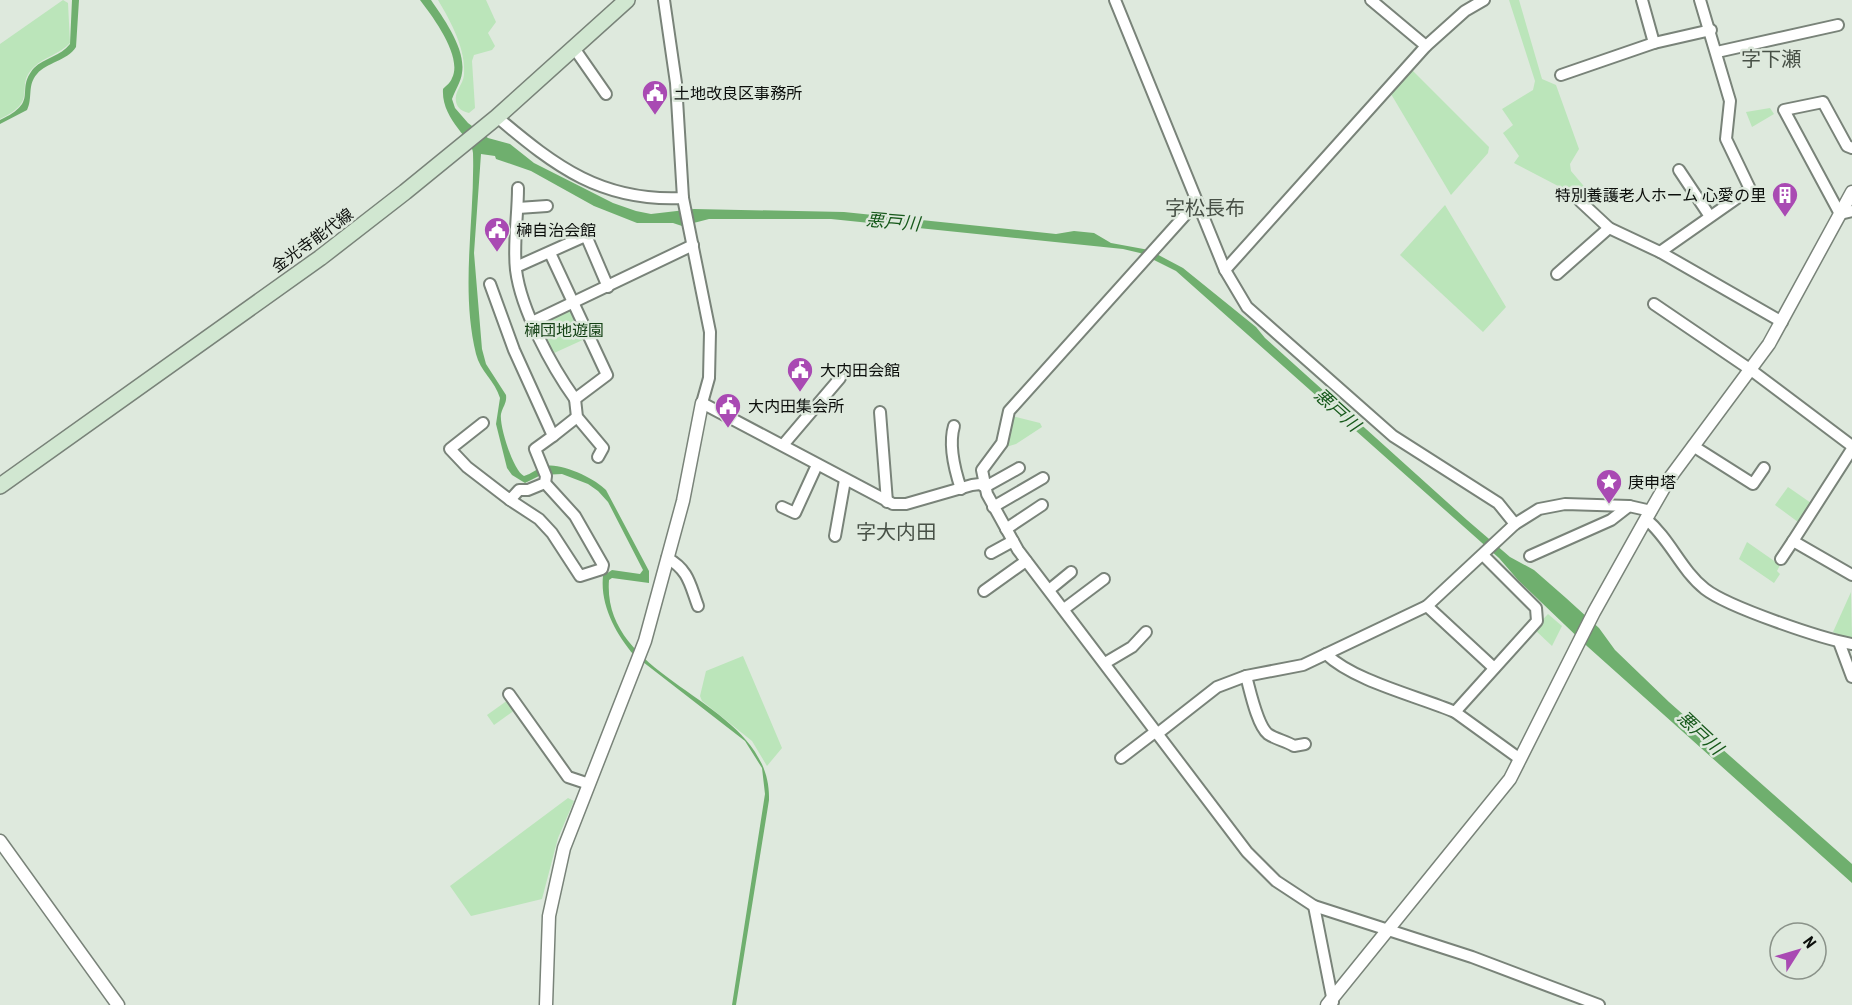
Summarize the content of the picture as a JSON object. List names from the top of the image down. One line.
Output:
{"streets":{"main road":["金光寺能代線"]},"districts":["字下瀬","字松長布","字大内田"],"water":["悪戸川"],"parks":["榊団地遊園"],"places":{"public building":["土地改良区事務所","榊自治会館","大内田会館","大内田集会所"],"building":["特別養護老人ホーム 心愛の里"],"place":["庚申塔"]},"north":"top right"}
